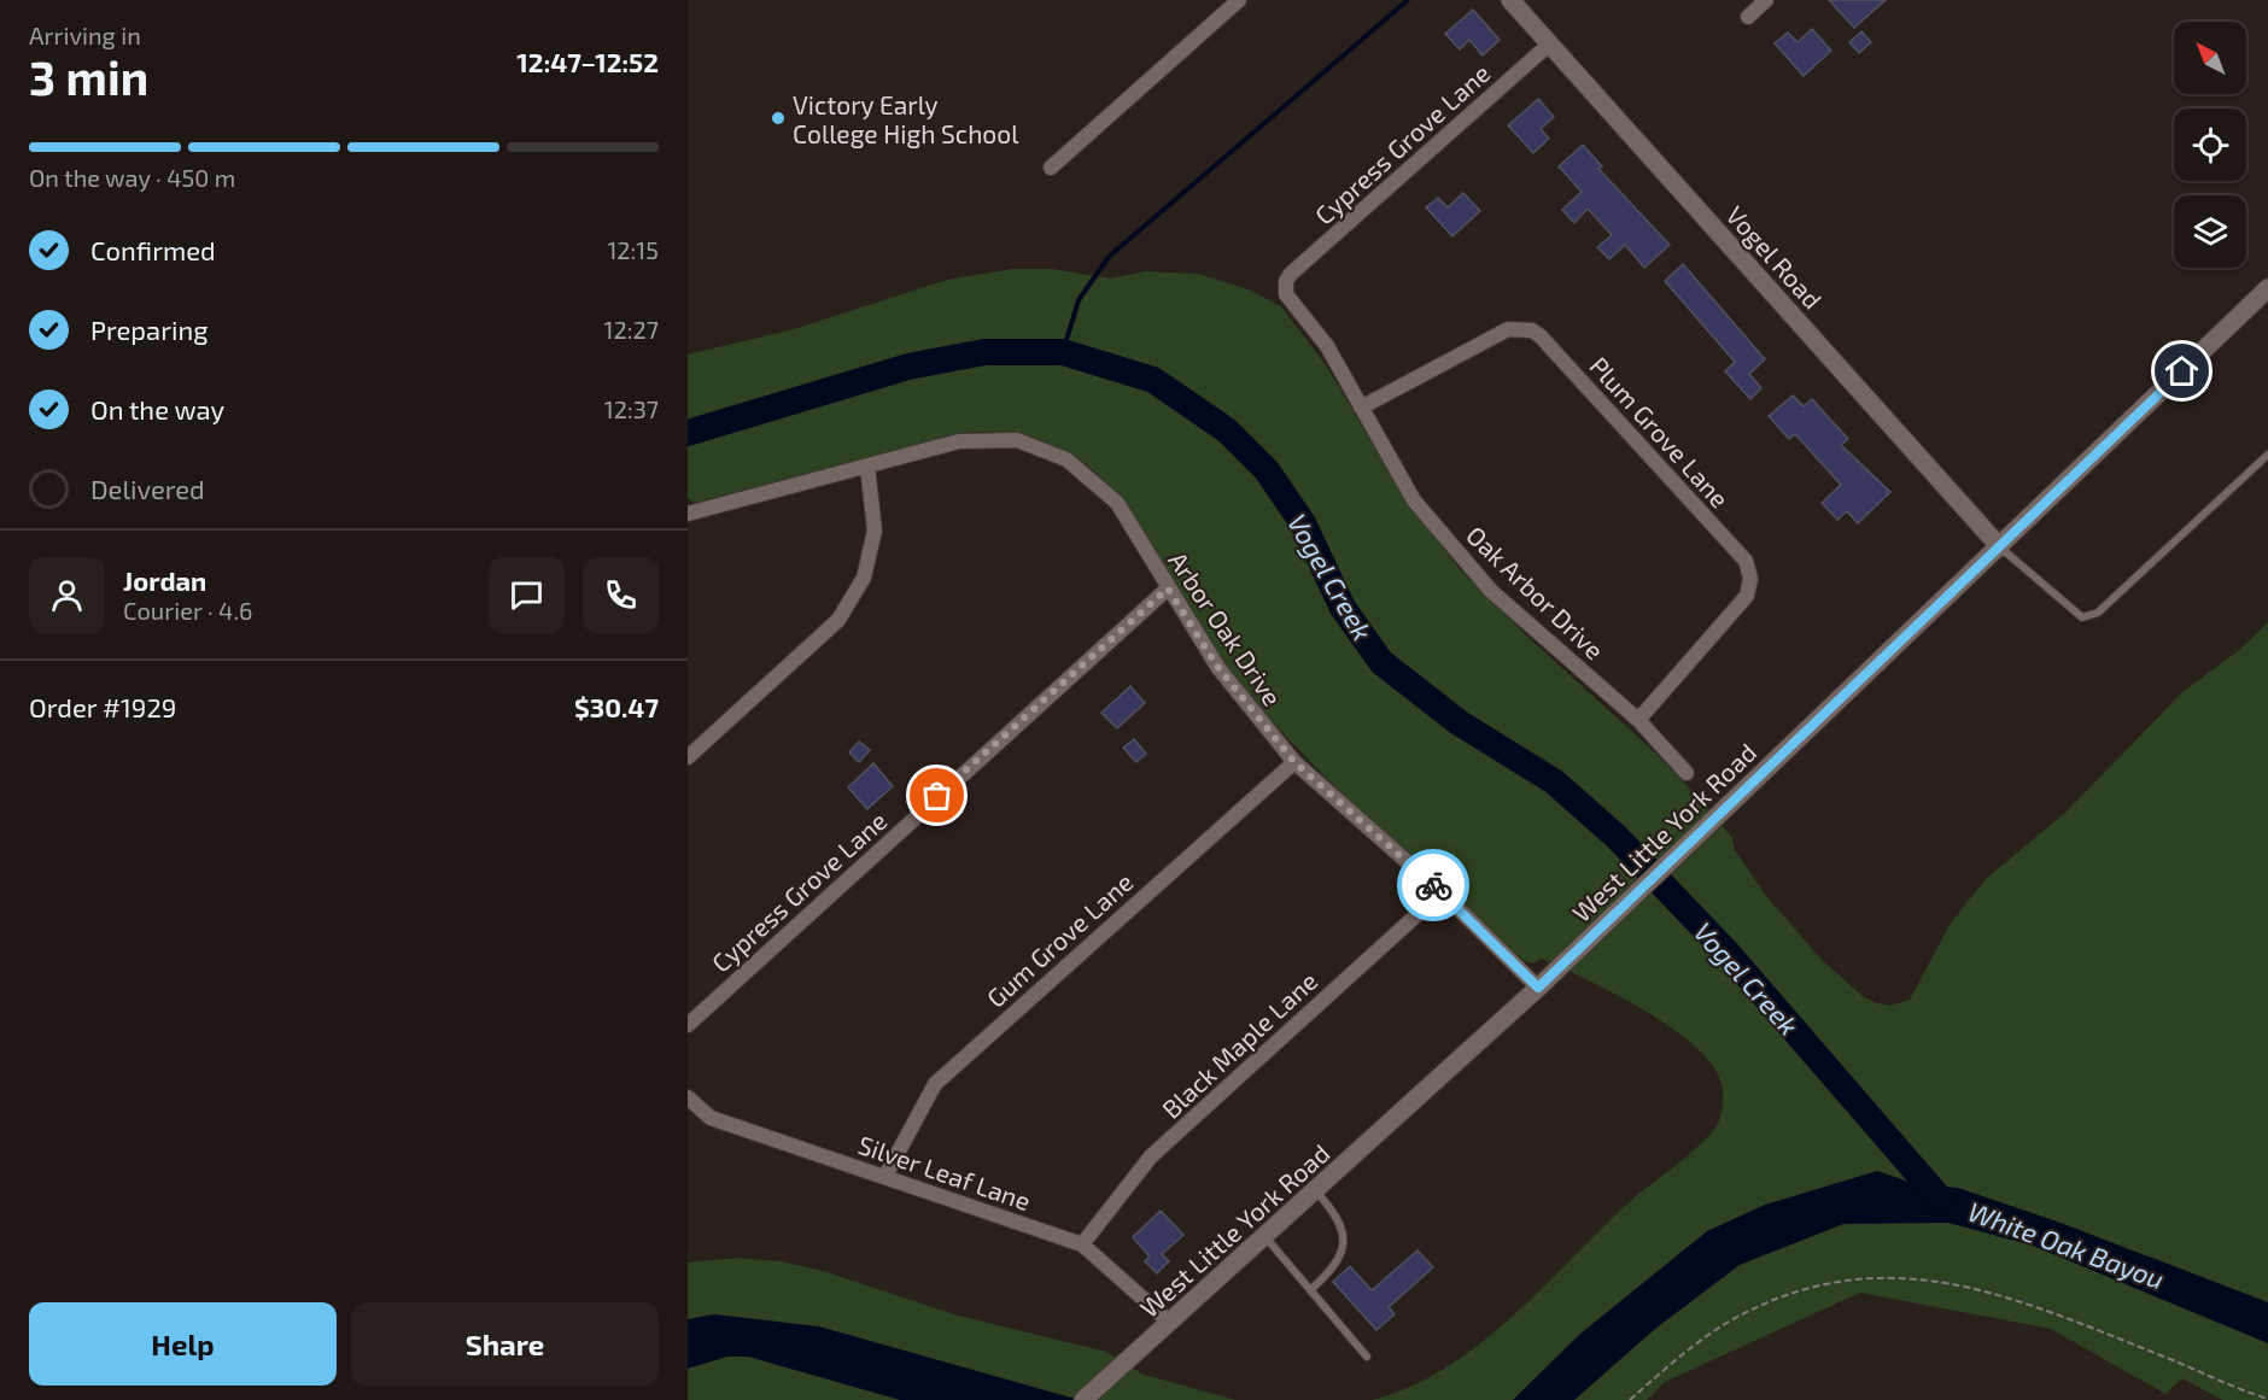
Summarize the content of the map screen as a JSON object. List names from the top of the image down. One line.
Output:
{"streets":{"street":["Cypress Grove Lane","Vogel Road","Plum Grove Lane","Oak Arbor Drive","Arbor Oak Drive","West Little York Road","Gum Grove Lane","Black Maple Lane","Silver Leaf Lane"]},"crossings":[["Cypress Grove Lane","Vogel Road"],["Cypress Grove Lane","Oak Arbor Drive"],["Cypress Grove Lane","Arbor Oak Drive"],["Vogel Road","West Little York Road"],["Plum Grove Lane","Oak Arbor Drive"],["Arbor Oak Drive","West Little York Road"],["Arbor Oak Drive","Gum Grove Lane"],["Arbor Oak Drive","Black Maple Lane"],["West Little York Road","Silver Leaf Lane"],["Gum Grove Lane","Silver Leaf Lane"],["Black Maple Lane","Silver Leaf Lane"]],"water":["Vogel Creek","White Oak Bayou"],"places":["Victory Early College High School"],"north":"top left","page":{"heading":["3 min","Arriving in","12:47–12:52"],"panel":["Jordan","Courier · 4.6","Order #1929","$30.47"],"bar":"On the way · 450 m","list":[["Confirmed","12:15"],["Preparing","12:27"],["On the way","12:37"],"Delivered"],"buttons":["Help","Share"]}}
